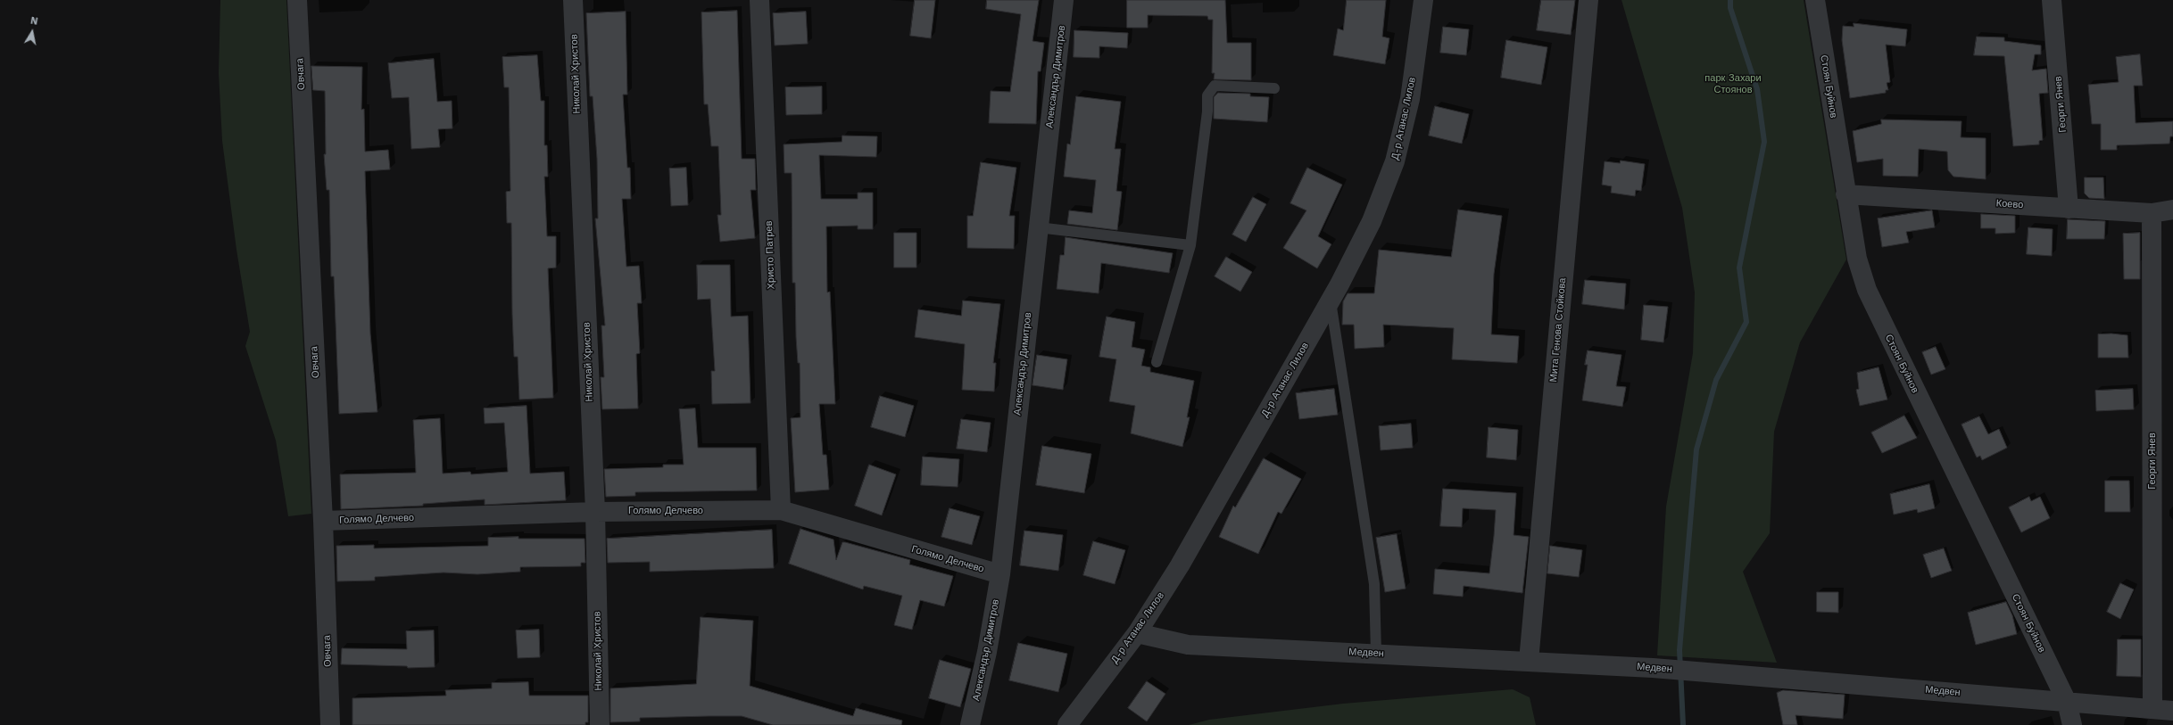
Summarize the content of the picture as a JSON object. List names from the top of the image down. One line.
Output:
{"streets":{"street":["Овчага","Николай Христов","Александър Димитров","Стоян Буйнов","Георги Янев","Д-р Атанас Лилов","Коево","Христо Патрев","Мита Генова Стойкова","Голямо Делчево","Медвен"]},"crossings":[["Овчага","Голямо Делчево"],["Николай Христов","Голямо Делчево"],["Александър Димитров","Голямо Делчево"],["Стоян Буйнов","Коево"],["Стоян Буйнов","Медвен"],["Георги Янев","Коево"],["Георги Янев","Медвен"],["Д-р Атанас Лилов","Медвен"],["Христо Патрев","Голямо Делчево"],["Мита Генова Стойкова","Медвен"]],"parks":["парк Захари Стоянов"],"north":"top"}
